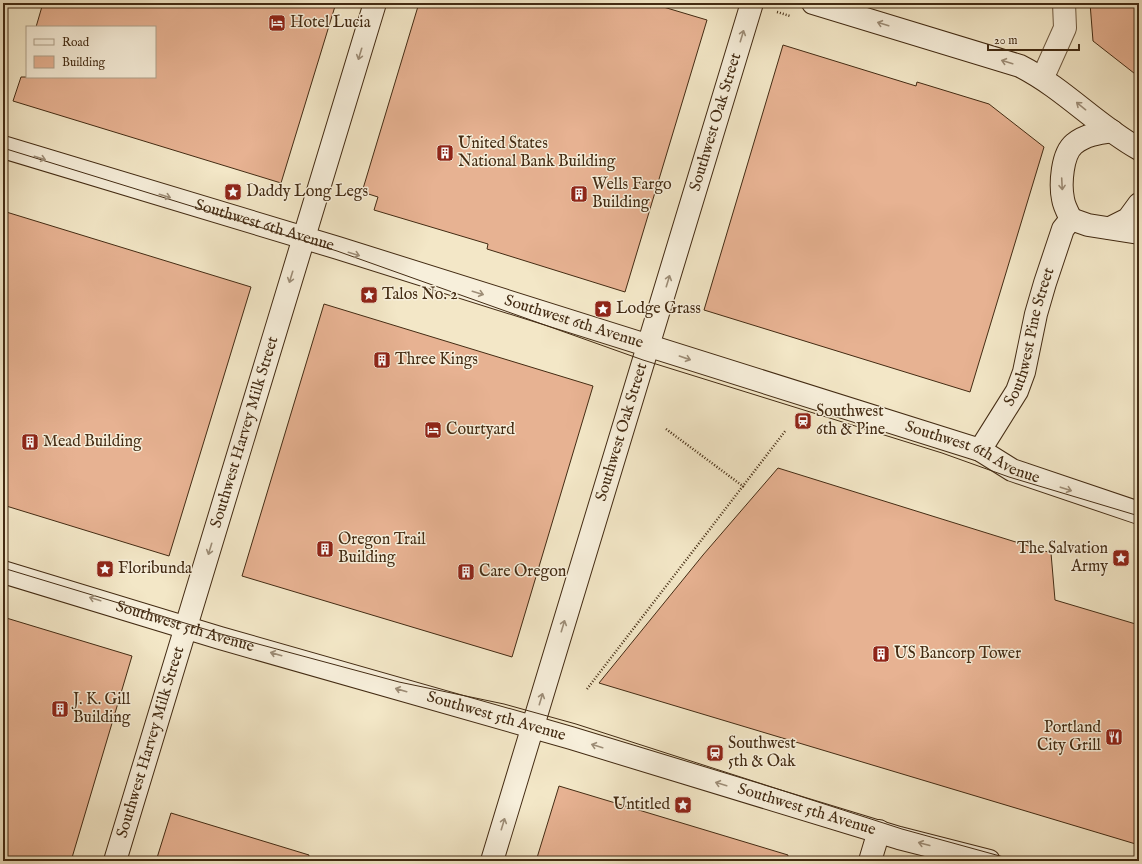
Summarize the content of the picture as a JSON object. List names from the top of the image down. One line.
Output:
{"streets":{"street":["Southwest Oak Street","Southwest 6th Avenue","Southwest Pine Street","Southwest Harvey Milk Street","Southwest 5th Avenue"]},"crossings":[["Southwest Oak Street","Southwest 6th Avenue"],["Southwest Oak Street","Southwest 5th Avenue"],["Southwest 6th Avenue","Southwest Pine Street"],["Southwest 6th Avenue","Southwest Harvey Milk Street"],["Southwest Harvey Milk Street","Southwest 5th Avenue"]],"one_way":["Southwest Oak Street","Southwest 6th Avenue","Southwest Harvey Milk Street","Southwest 5th Avenue"],"places":{"hotel":["Hotel Lucia","Courtyard"],"building":["United States National Bank Building","Wells Fargo Building","Three Kings","Mead Building","Oregon Trail Building","Care Oregon","US Bancorp Tower","J. K. Gill Building"],"place":["Daddy Long Legs","Talos No. 2","Lodge Grass","The Salvation Army","Floribunda","Untitled"],"station":["Southwest 6th & Pine","Southwest 5th & Oak"],"restaurant":["Portland City Grill"]},"legend":["Road","Building"],"scale_bar":"20 m"}
